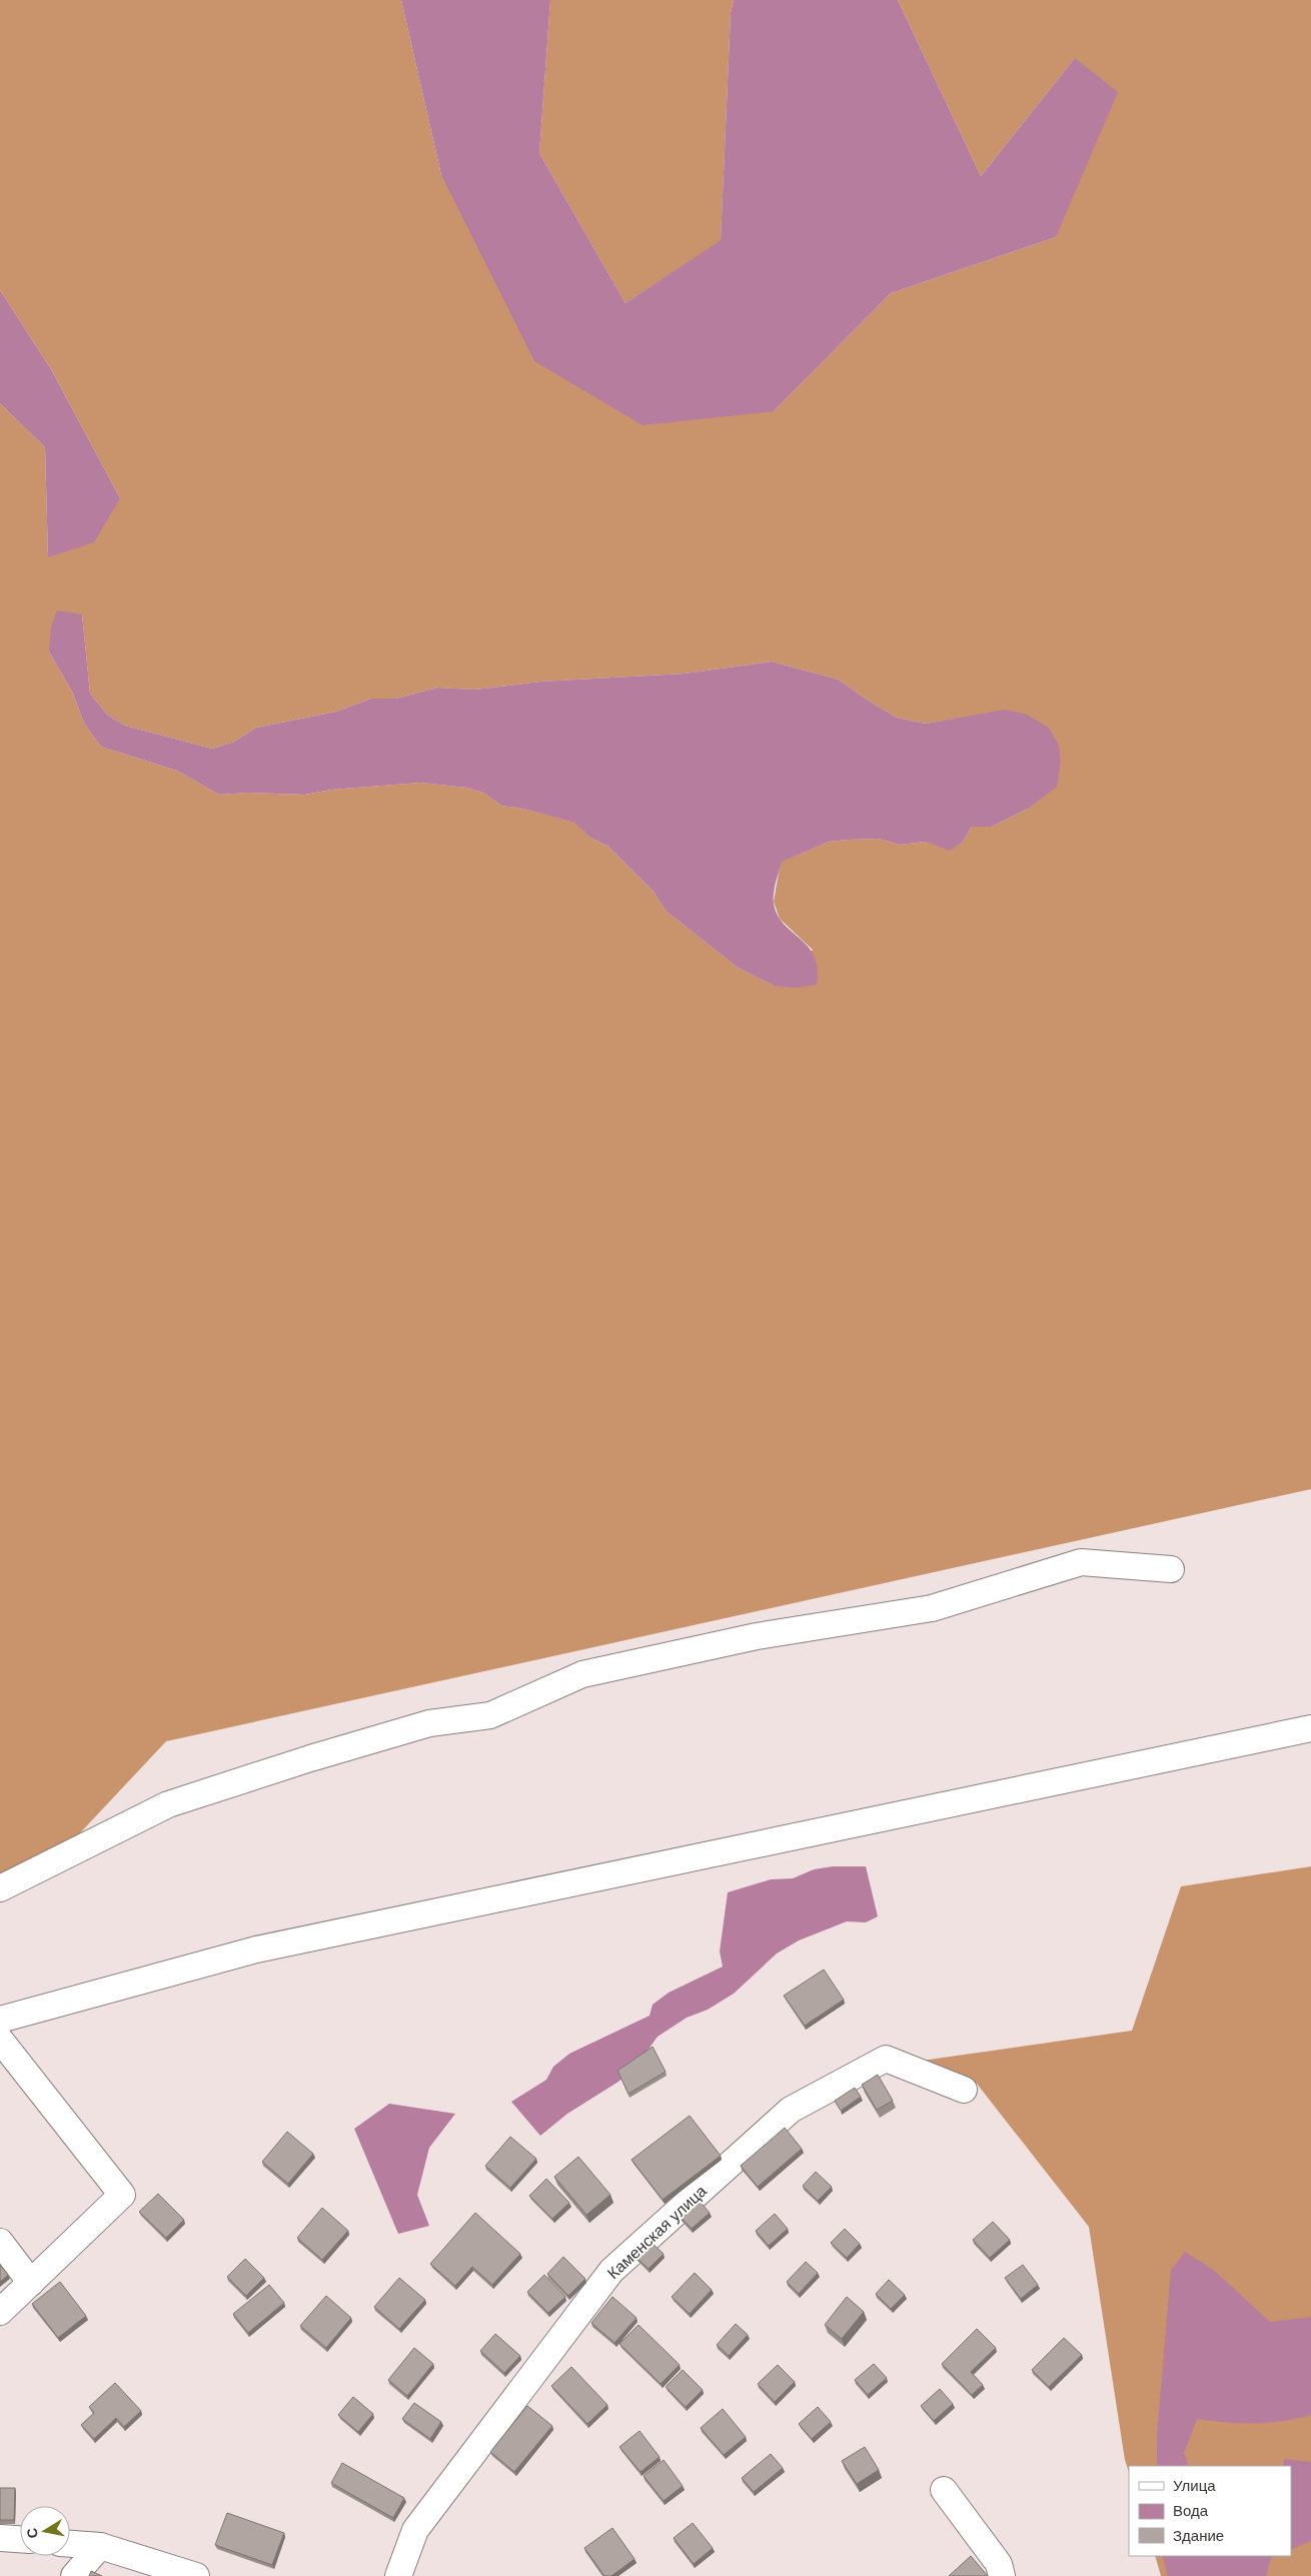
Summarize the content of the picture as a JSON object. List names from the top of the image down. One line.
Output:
{"streets":{"street":["Каменская улица"]},"legend":["Улица","Вода","Здание"],"north":"left"}
